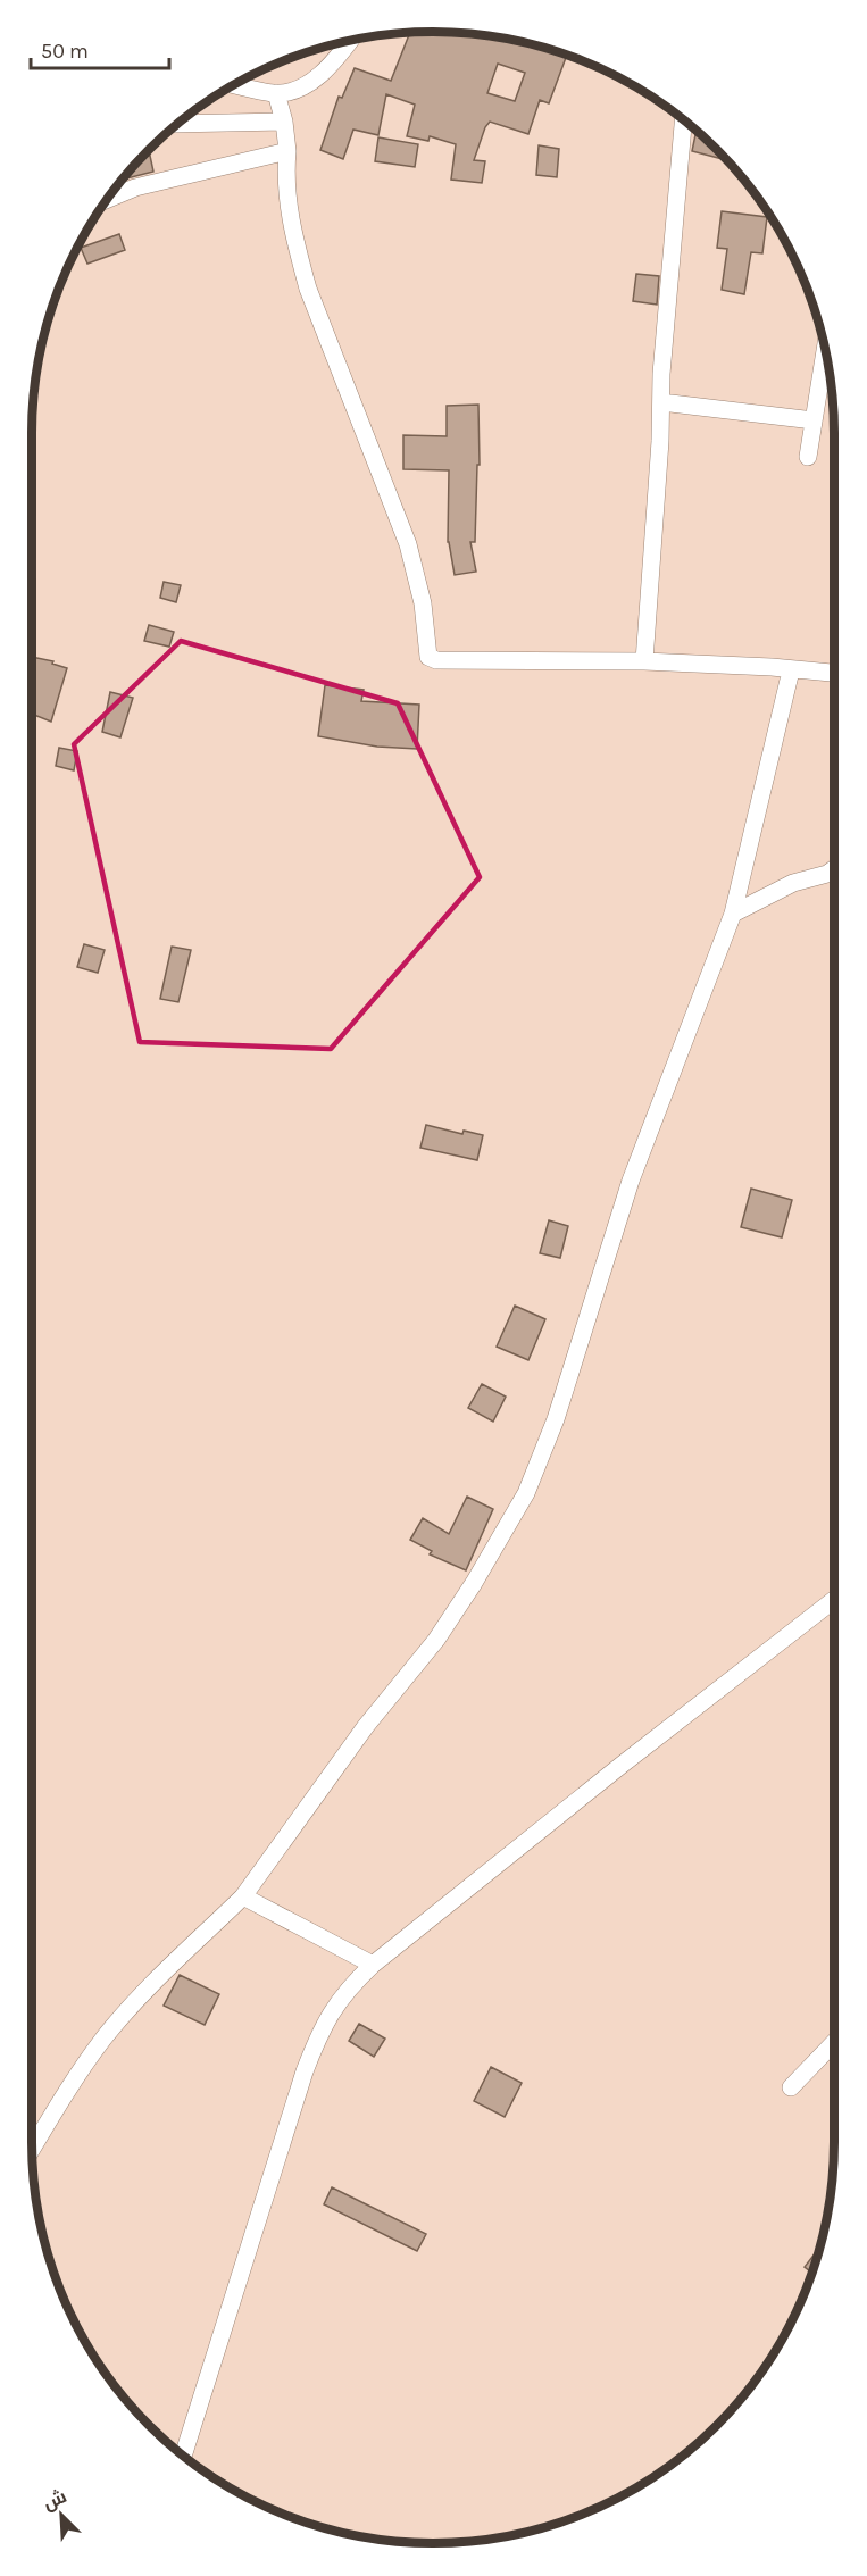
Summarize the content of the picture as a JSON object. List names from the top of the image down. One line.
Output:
{"scale_bar":"50 m","north":"top left"}
